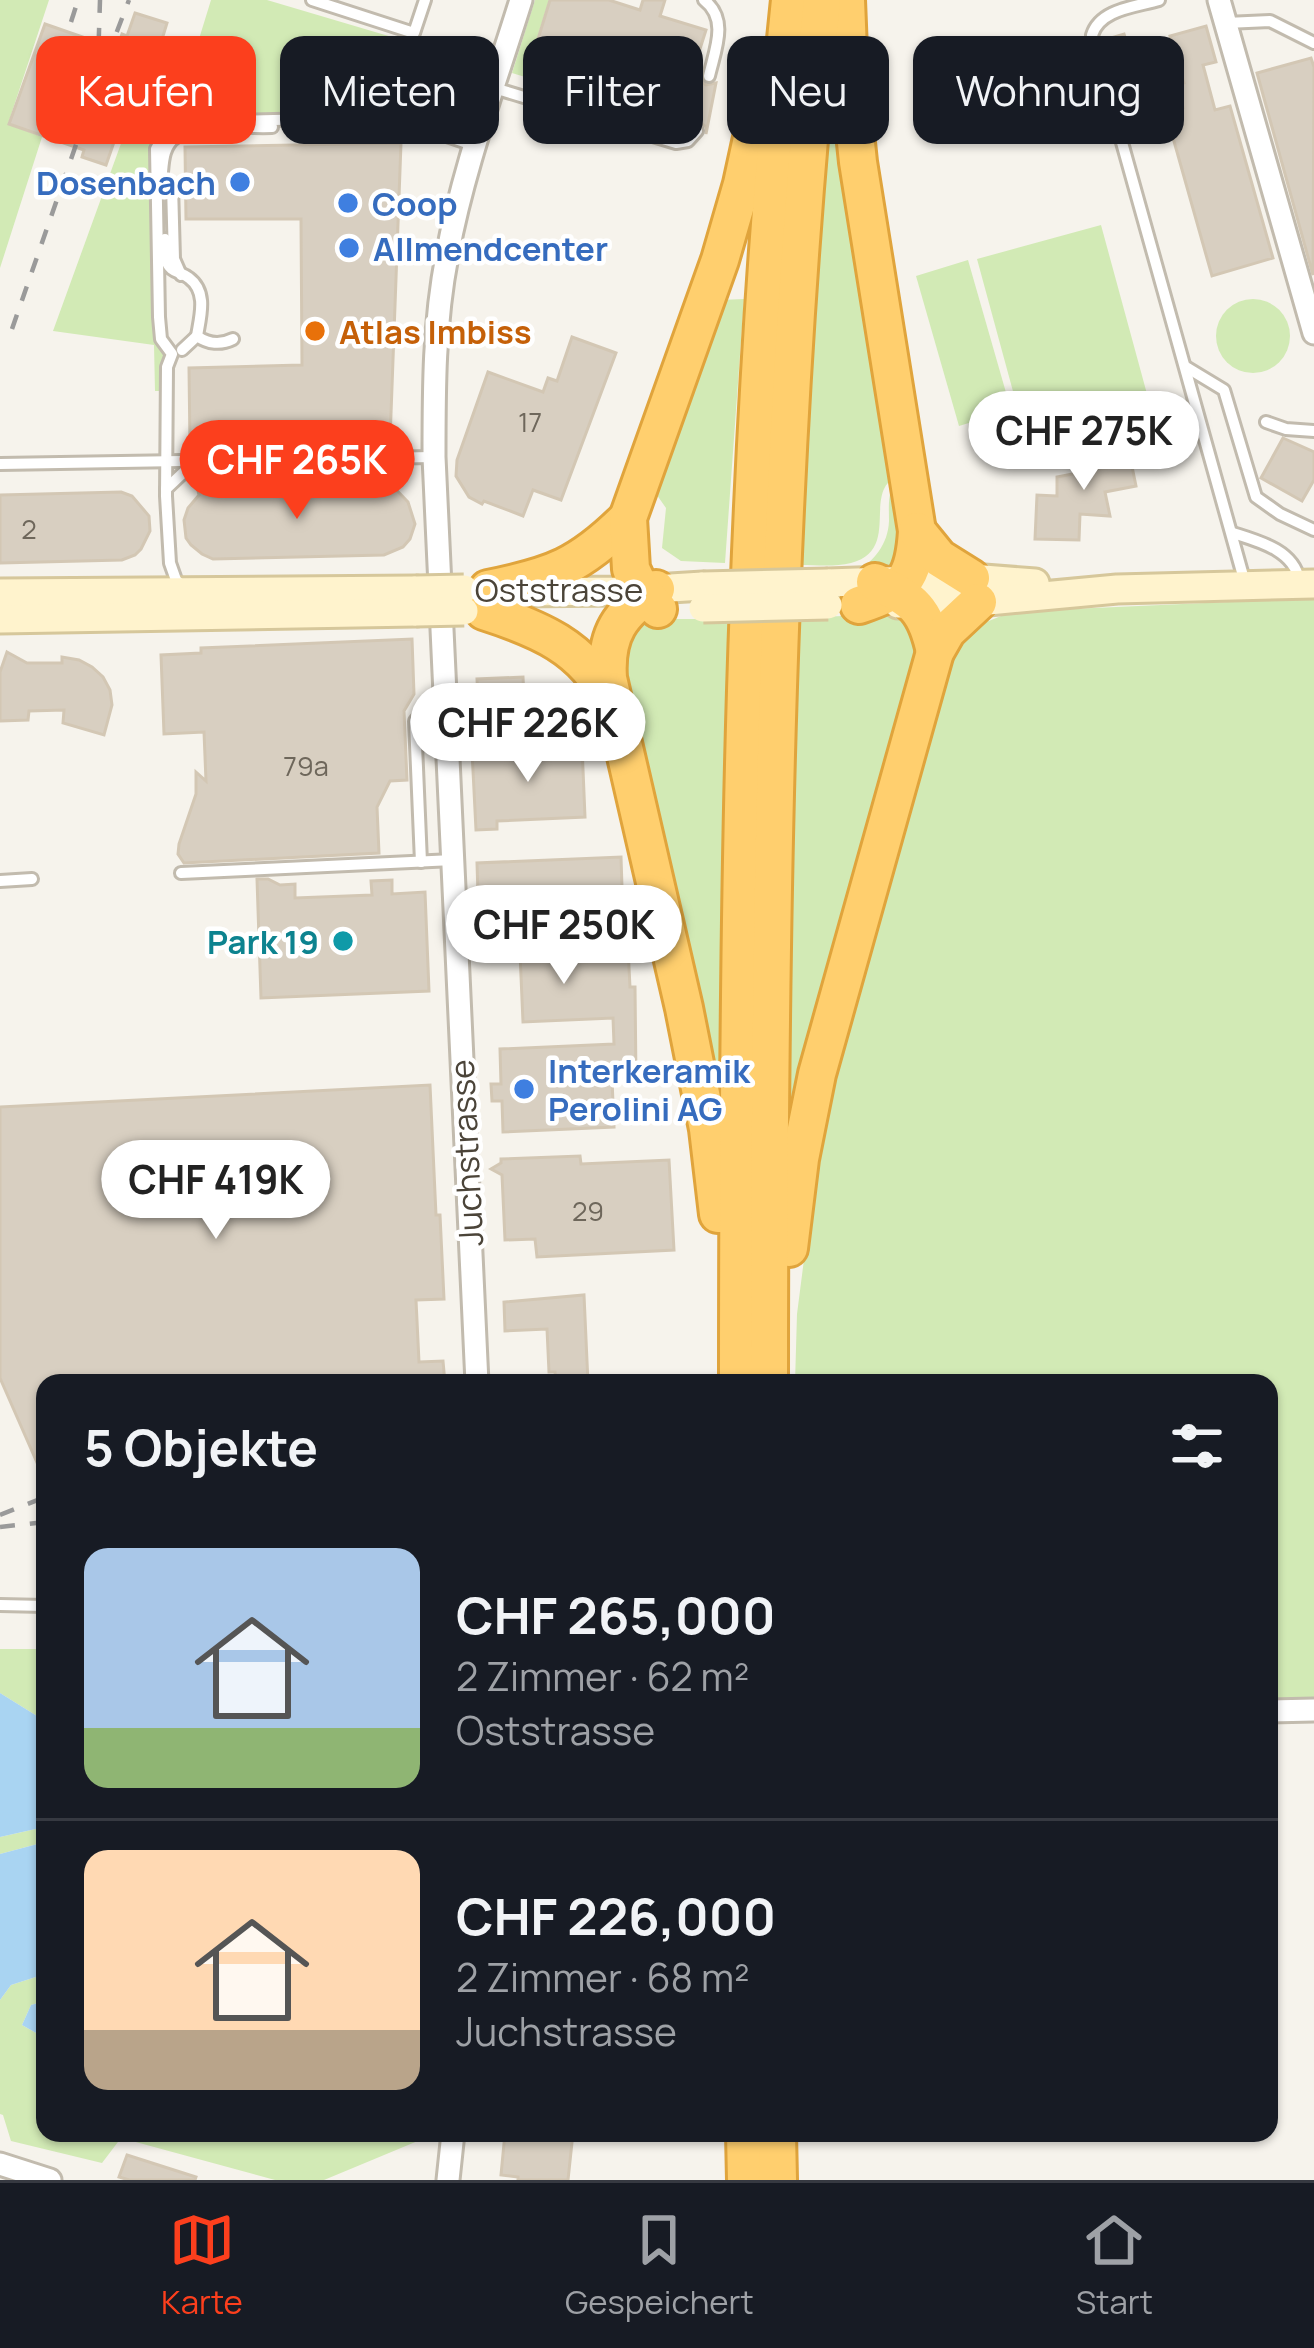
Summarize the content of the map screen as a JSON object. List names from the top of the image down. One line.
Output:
{"streets":{"main road":["Oststrasse"],"street":["Juchstrasse"]},"places":["Dosenbach","Coop","Allmendcenter","Atlas Imbiss","Park 19","Interkeramik Perolini AG"],"house_numbers":["17","2","79a","29"],"page":{"chip":["Kaufen","Mieten","Filter","Neu","Wohnung"],"price":["CHF 275K","CHF 265K","CHF 226K","CHF 250K","CHF 419K"],"heading":"5 Objekte","list":[{"name":"CHF 265,000","note":"2 Zimmer · 62 m² · Oststrasse"},{"name":"CHF 226,000","note":"2 Zimmer · 68 m² · Juchstrasse"}],"tabs":["Karte","Gespeichert","Start"]}}
